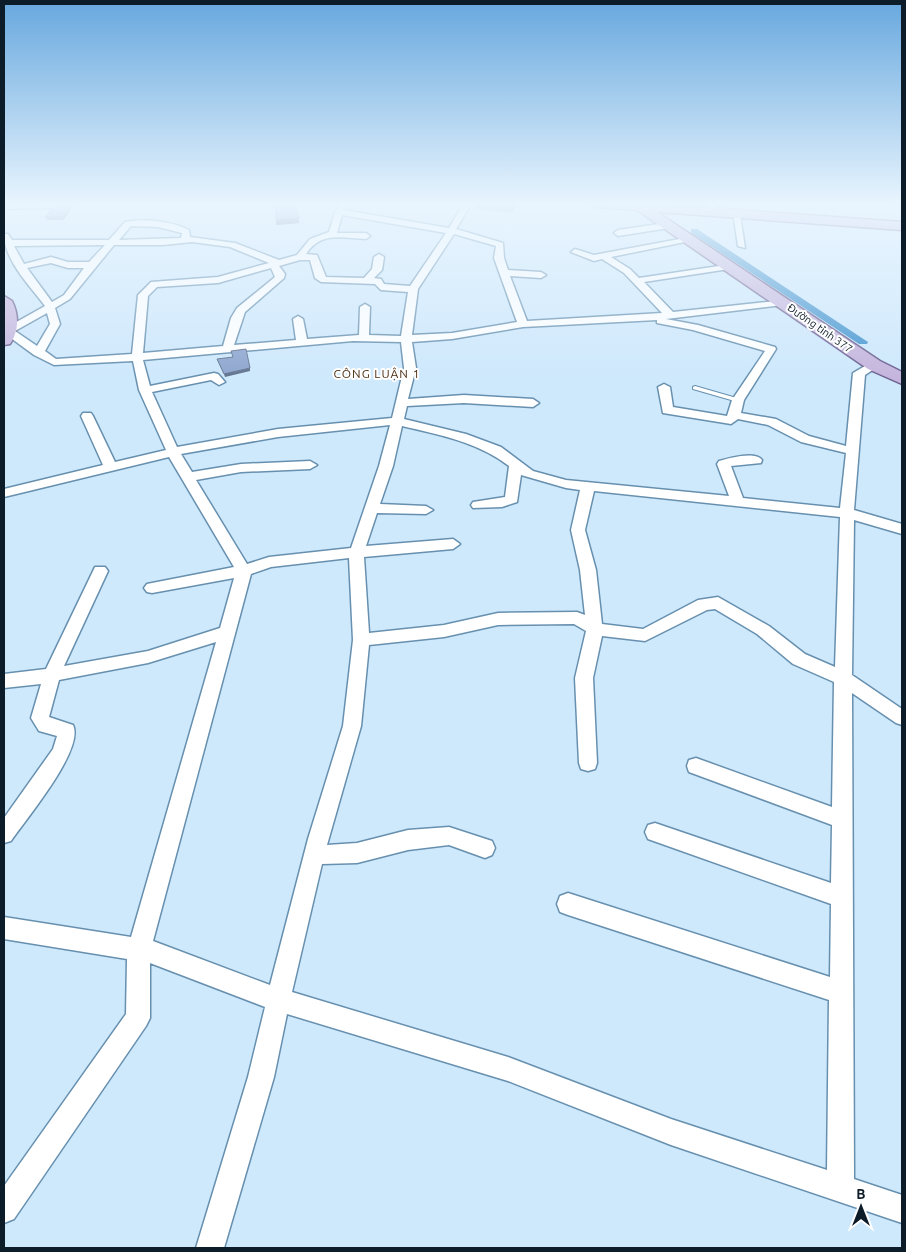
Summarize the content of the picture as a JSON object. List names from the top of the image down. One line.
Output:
{"streets":{"main road":["Đường tỉnh 377"]},"districts":["CÔNG LUẬN 1"],"north":"top"}
